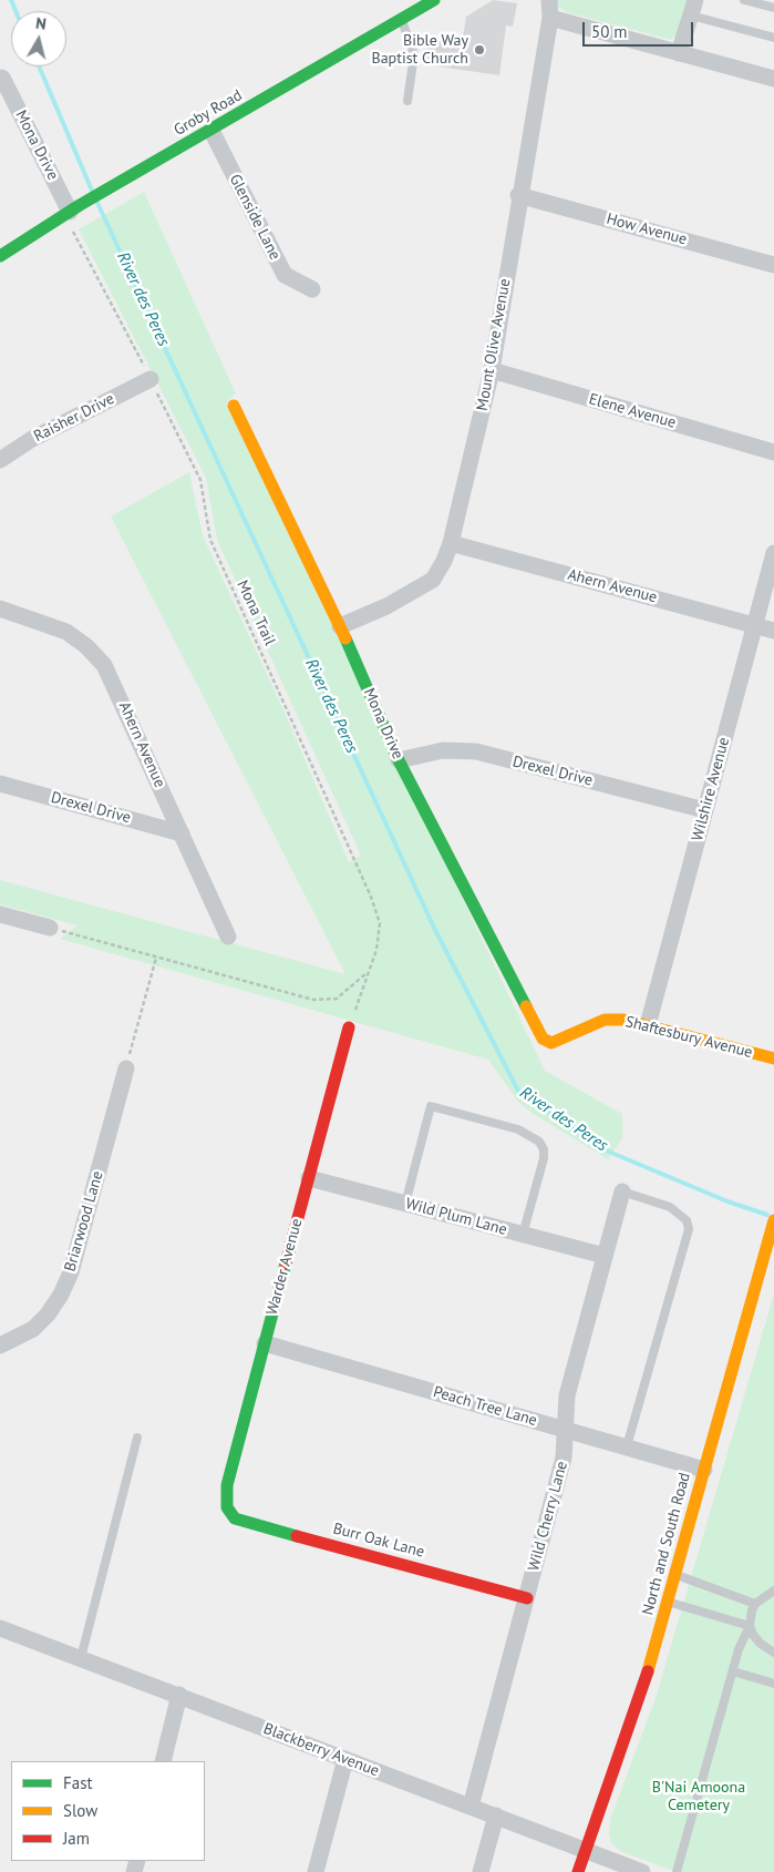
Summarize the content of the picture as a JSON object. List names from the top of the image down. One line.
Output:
{"streets":{"street":["Groby Road","Mona Drive","Glenside Lane","How Avenue","Mount Olive Avenue","Elene Avenue","Raisher Drive","Ahern Avenue","Drexel Drive","Wilshire Avenue","Shaftesbury Avenue","Wild Plum Lane","Briarwood Lane","Warder Avenue","Peach Tree Lane","Wild Cherry Lane","Burr Oak Lane","North and South Road","Blackberry Avenue"],"path":["Mona Trail"]},"crossings":[["Groby Road","Mona Drive"],["Groby Road","Glenside Lane"],["Groby Road","Mona Trail"],["Mona Drive","Mount Olive Avenue"],["Mona Drive","Mona Trail"],["Mona Drive","Drexel Drive"],["Mona Drive","Shaftesbury Avenue"],["How Avenue","Mount Olive Avenue"],["Mount Olive Avenue","Elene Avenue"],["Mount Olive Avenue","Ahern Avenue"],["Raisher Drive","Mona Trail"],["Ahern Avenue","Drexel Drive"],["Ahern Avenue","Wilshire Avenue"],["Mona Trail","Warder Avenue"],["Drexel Drive","Wilshire Avenue"],["Wilshire Avenue","Shaftesbury Avenue"],["Wild Plum Lane","Warder Avenue"],["Wild Plum Lane","Wild Cherry Lane"],["Warder Avenue","Peach Tree Lane"],["Warder Avenue","Burr Oak Lane"],["Peach Tree Lane","Wild Cherry Lane"],["Peach Tree Lane","North and South Road"],["Wild Cherry Lane","Burr Oak Lane"],["Wild Cherry Lane","Blackberry Avenue"],["North and South Road","Blackberry Avenue"]],"water":["River des Peres"],"parks":["B'Nai Amoona Cemetery"],"places":["Bible Way Baptist Church"],"legend":["Fast","Slow","Jam"],"scale_bar":"50 m","north":"top"}
